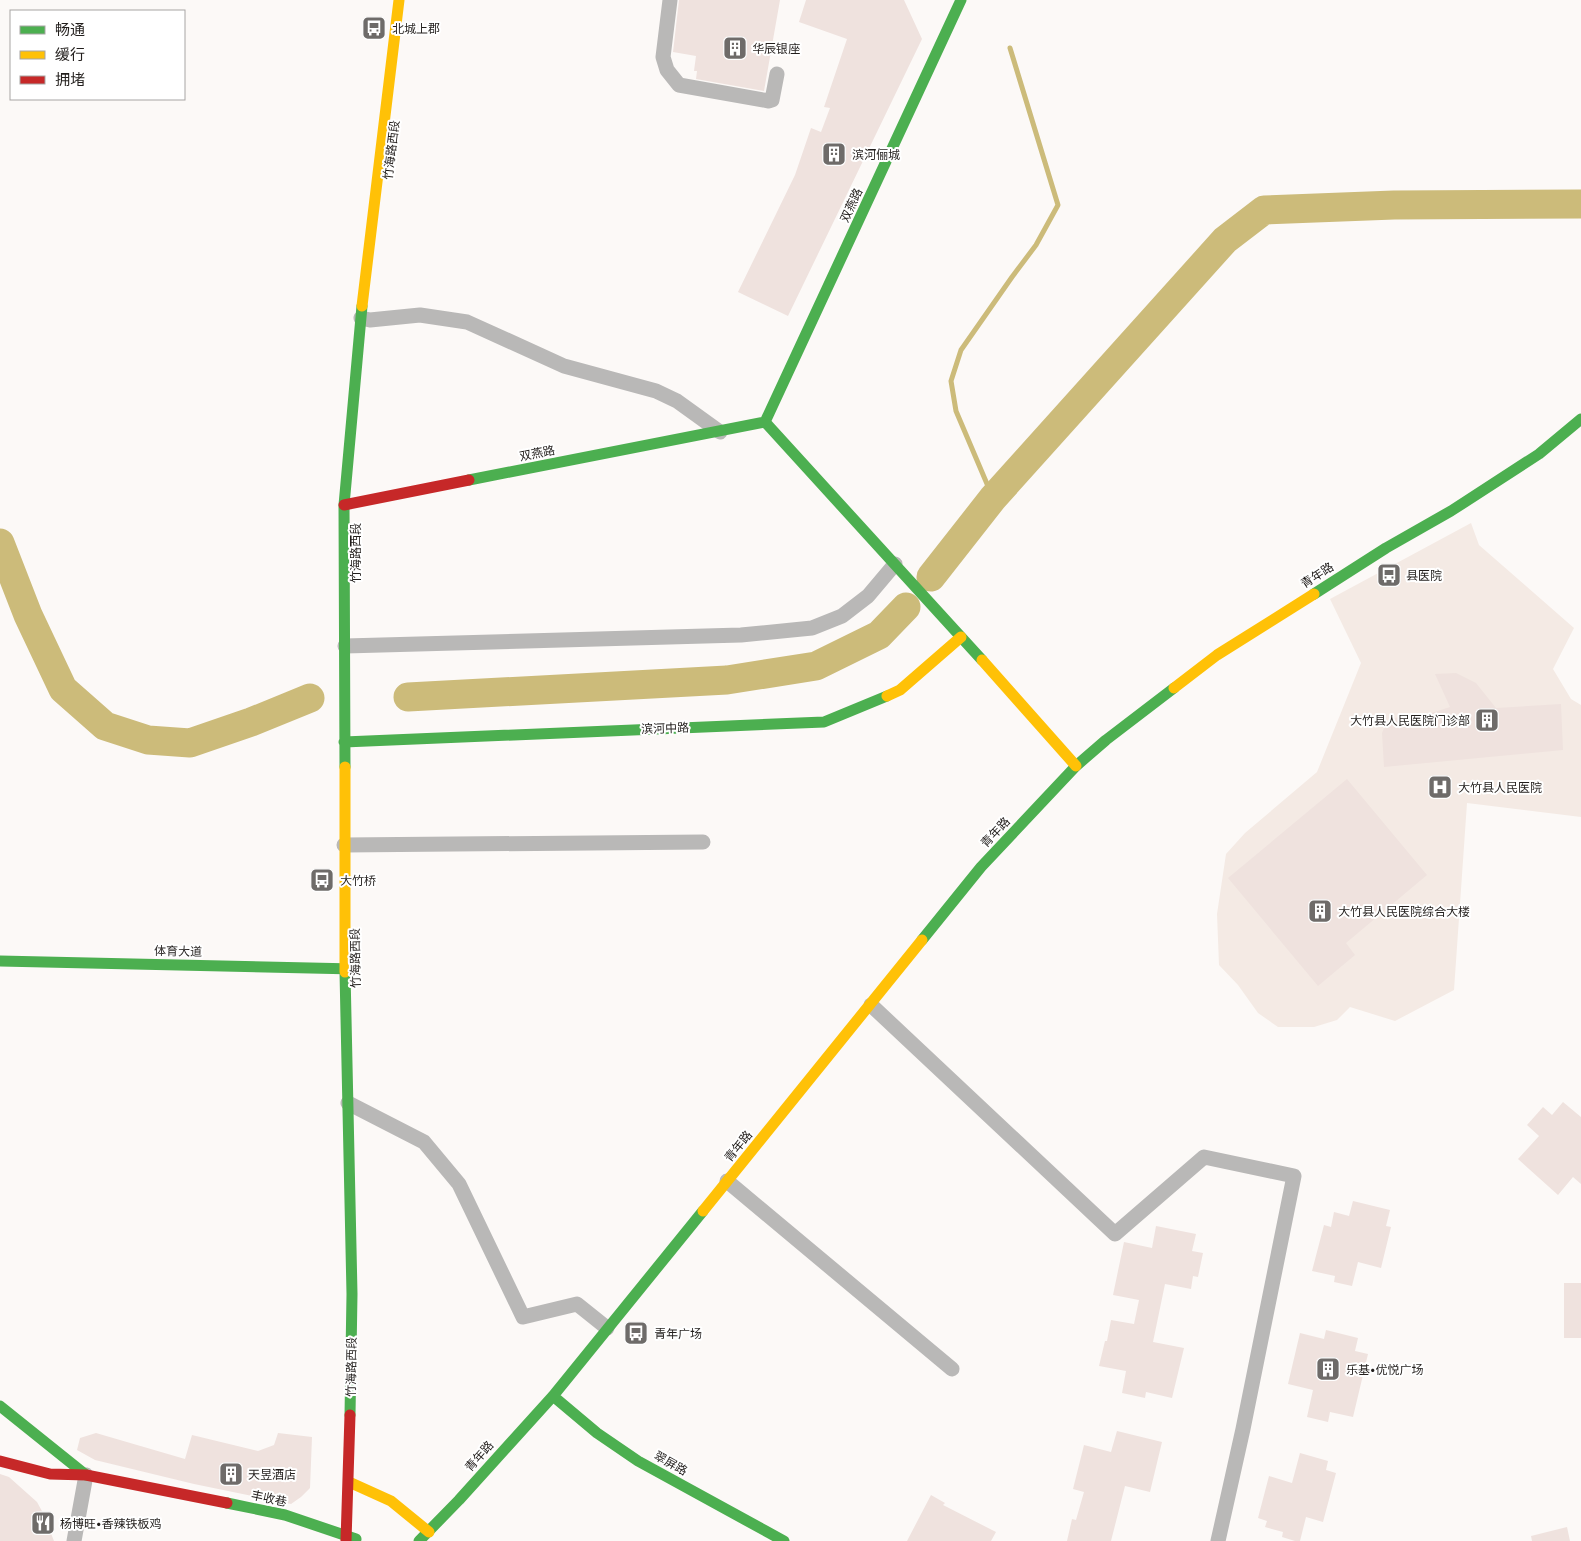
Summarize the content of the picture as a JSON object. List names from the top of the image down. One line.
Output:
{"streets":{"street":["竹海路西段","双燕路","青年路","滨河中路","体育大道","翠屏路","丰收巷"]},"crossings":[["竹海路西段","双燕路"],["竹海路西段","滨河中路"],["竹海路西段","体育大道"],["竹海路西段","丰收巷"],["青年路","翠屏路"]],"places":{"bus stop":["北城上郡","县医院","大竹桥","青年广场"],"building":["华辰银座","滨河俪城","大竹县人民医院门诊部","大竹县人民医院综合大楼","乐基•优悦广场","天昱酒店"],"hospital":["大竹县人民医院"],"restaurant":["杨博旺•香辣铁板鸡"]},"legend":["畅通","缓行","拥堵"]}
